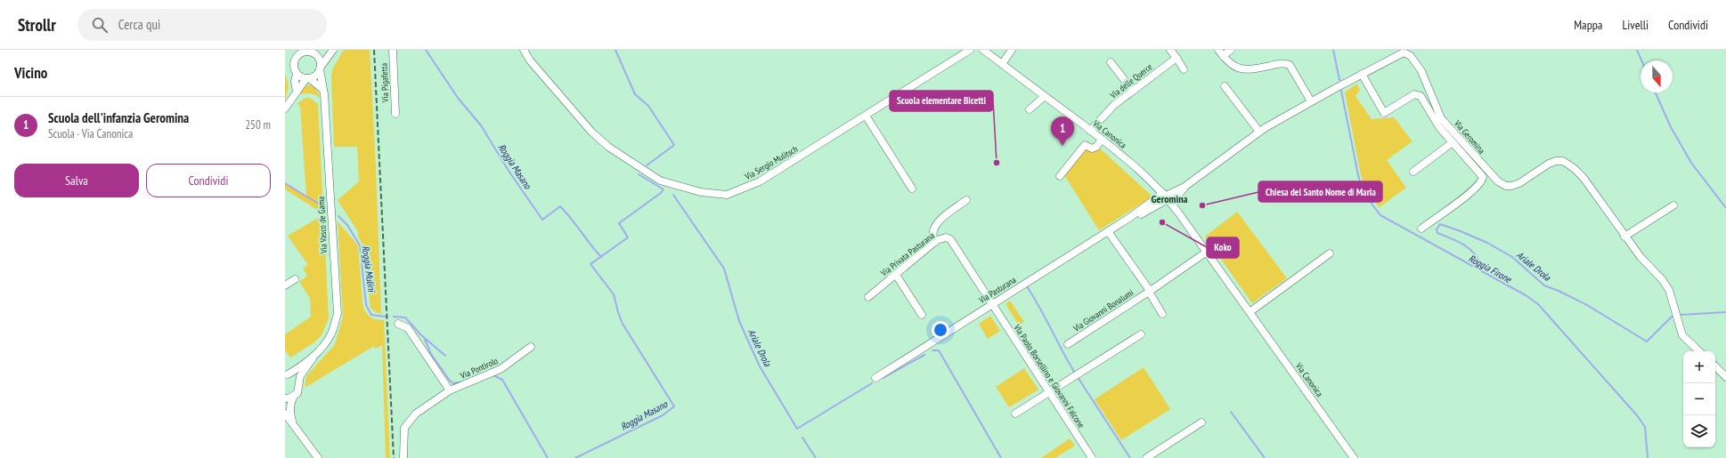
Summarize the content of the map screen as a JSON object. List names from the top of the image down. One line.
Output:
{"streets":{"street":["Via delle Querce","Via Pigafetta","Via Canonica","Via Geromina","Via Sergio Mulitsch","Via Vasco de Gama","Via Privata Pasturana","Via Pasturana","Via Giovanni Bonalumi","Via Pontirolo","VIa Paolo Borsellino e Giovanni Falcone"]},"crossings":[["Via delle Querce","Via Canonica"],["Via Canonica","Via Geromina"],["Via Canonica","Via Pasturana"],["Via Geromina","Via Pasturana"],["Via Privata Pasturana","Via Pasturana"],["Via Privata Pasturana","VIa Paolo Borsellino e Giovanni Falcone"],["Via Pasturana","VIa Paolo Borsellino e Giovanni Falcone"]],"districts":["Geromìna"],"water":["Roggia Masano","Ariale Drola","Roggia Mulini","Roggia Firone"],"places":["Scuola elementare Bicetti","Chiesa del Santo Nome di Maria","Koko"],"north":"bottom","page":{"header":"Strollr","search":"Cerca qui","nav":["Mappa","Livelli","Condividi"],"heading":"Vicino","list":[{"mark":"1","name":"Scuola dell'infanzia Geromina","note":"Scuola · Via Canonica","value":"250 m"}],"pins":"1","buttons":["Salva","Condividi"],"map_buttons":["+","−"]}}
